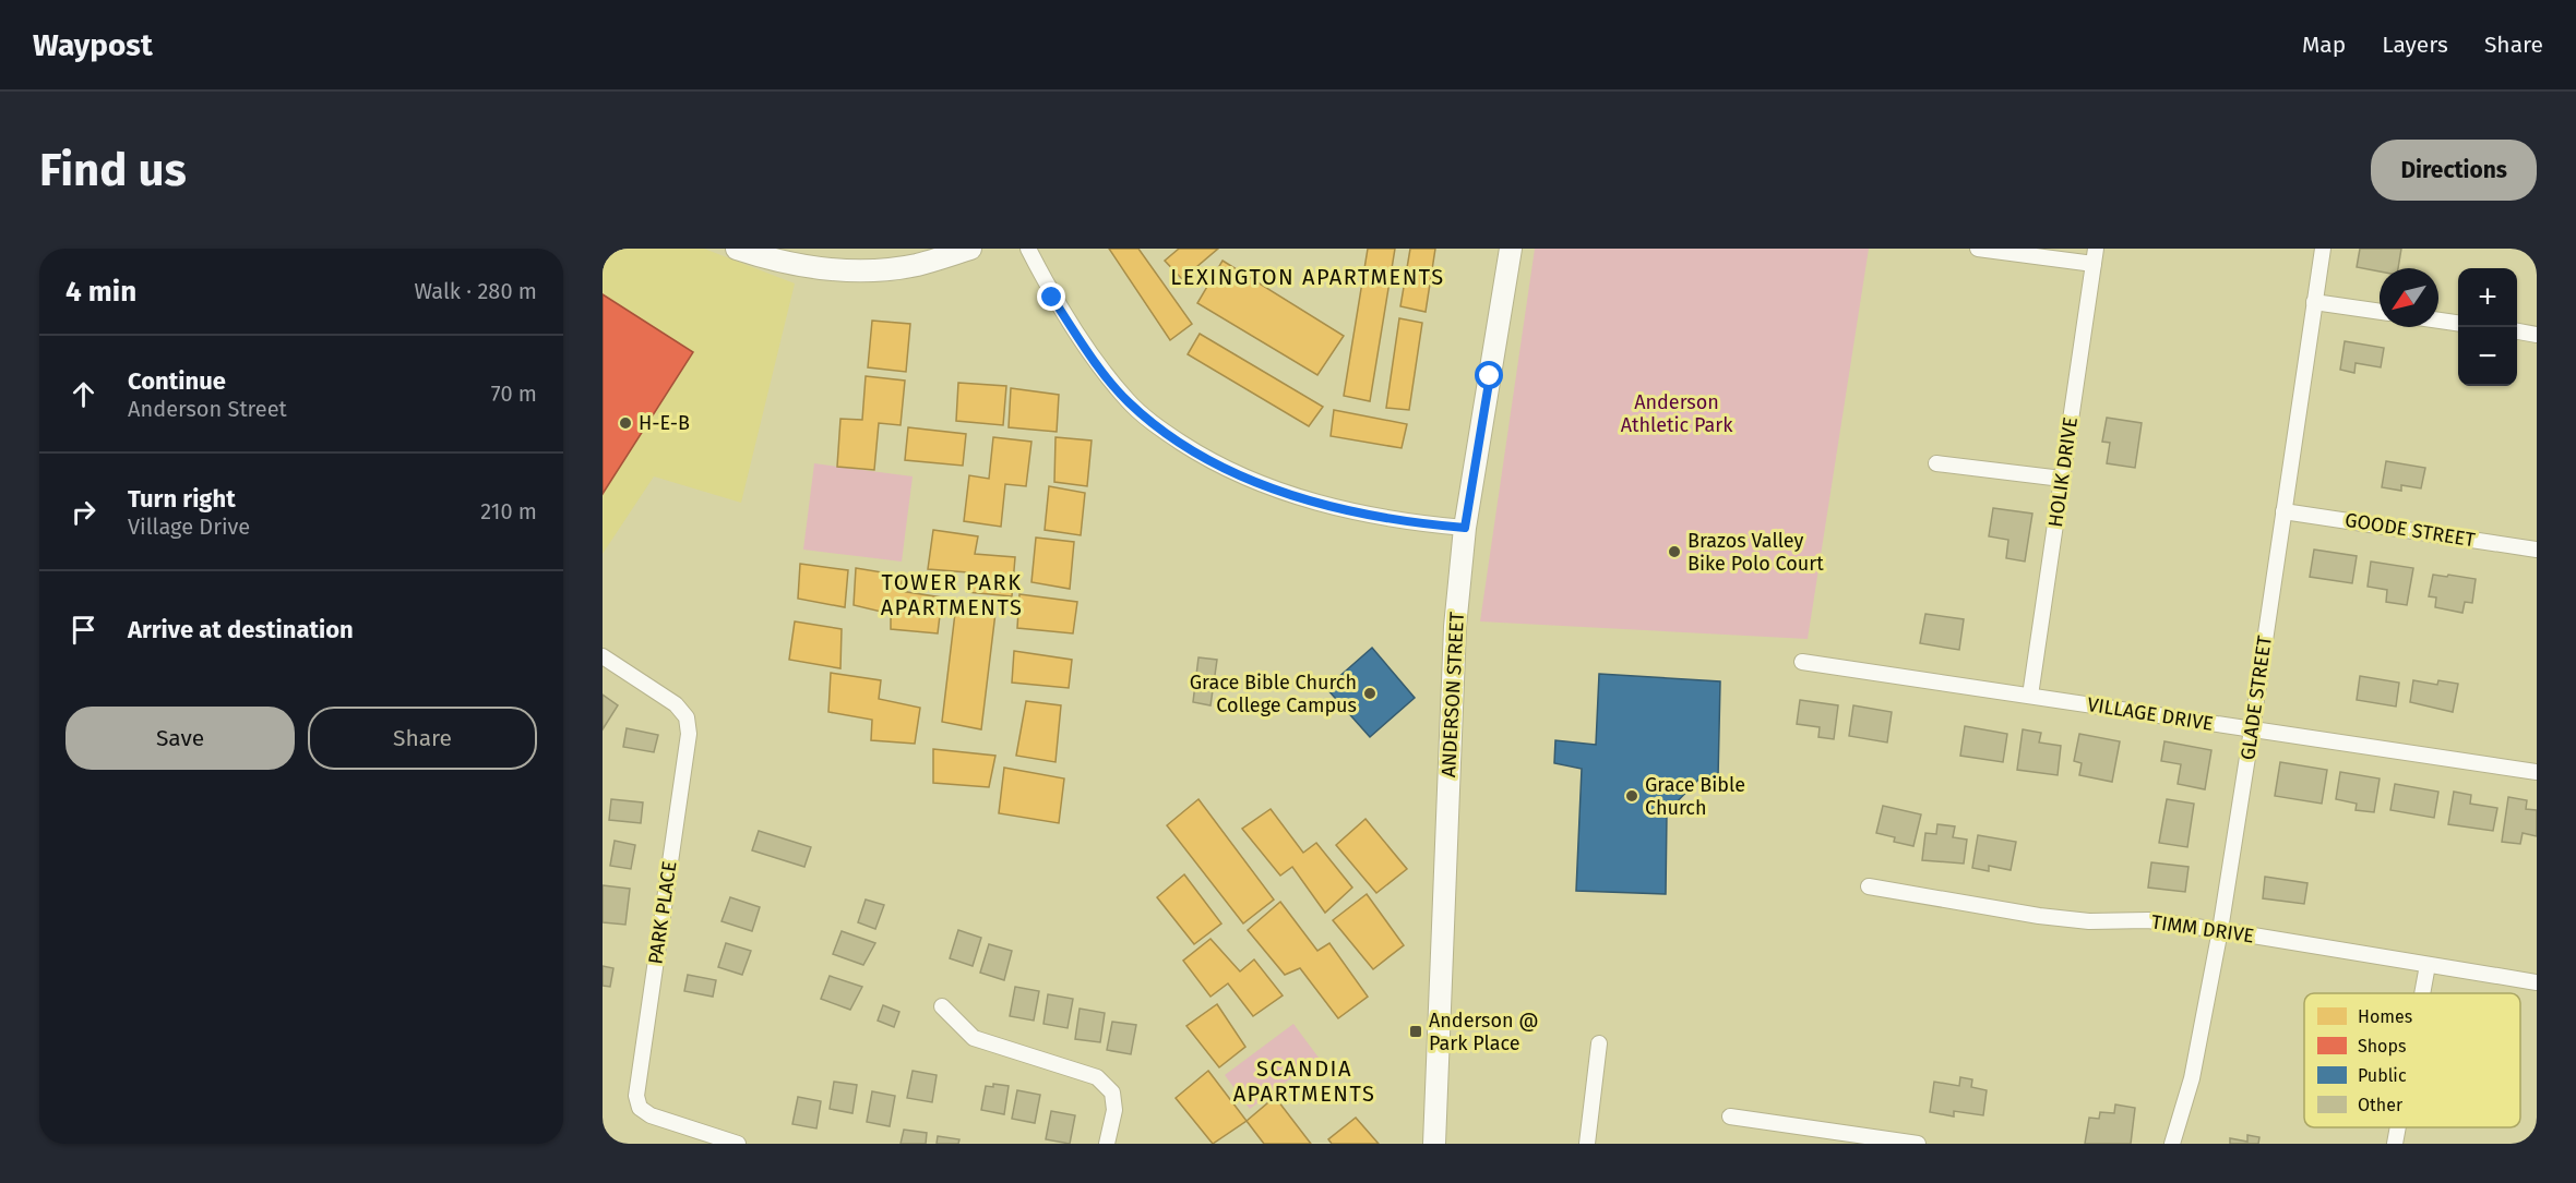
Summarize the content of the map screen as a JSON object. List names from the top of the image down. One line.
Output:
{"streets":{"street":["HOLIK DRIVE","GOODE STREET","ANDERSON STREET","GLADE STREET","VILLAGE DRIVE","PARK PLACE","TIMM DRIVE"]},"crossings":[["HOLIK DRIVE","VILLAGE DRIVE"],["GOODE STREET","GLADE STREET"],["GLADE STREET","VILLAGE DRIVE"],["GLADE STREET","TIMM DRIVE"]],"districts":["LEXINGTON APARTMENTS","TOWER PARK APARTMENTS","SCANDIA APARTMENTS"],"parks":["Anderson Athletic Park"],"places":{"other":["H-E-B","Brazos Valley Bike Polo Court","Grace Bible Church College Campus","Grace Bible Church"],"transit":["Anderson @ Park Place"]},"legend":["Homes","Shops","Public","Other"],"north":"bottom left","page":{"header":"Waypost","nav":["Map","Layers","Share"],"buttons":["Directions",["Save","Share"]],"title":"Find us","heading":["4 min","Walk · 280 m"],"map_buttons":["+","−"],"list":[["Continue","Anderson Street","70 m"],["Turn right","Village Drive","210 m"],"Arrive at destination"]}}
